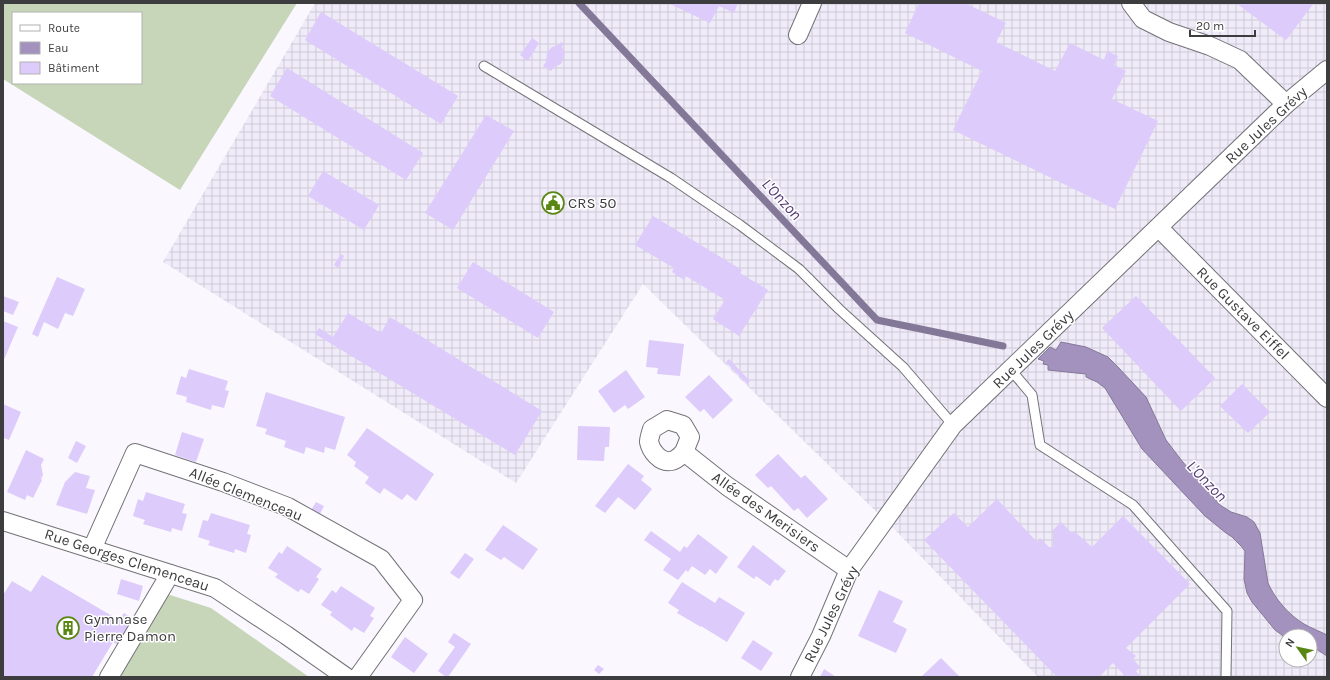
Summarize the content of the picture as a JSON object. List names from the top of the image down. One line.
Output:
{"streets":{"street":["Rue Jules Grévy","Rue Gustave Eiffel","Allée Clemenceau","Allée des Merisiers","Rue Georges Clemenceau"]},"crossings":[["Rue Jules Grévy","Rue Gustave Eiffel"],["Rue Jules Grévy","Allée des Merisiers"],["Allée Clemenceau","Rue Georges Clemenceau"]],"water":["L'Onzon"],"places":{"public building":["CRS 50"],"building":["Gymnase Pierre Damon"]},"legend":["Route","Eau","Bâtiment"],"scale_bar":"20 m","north":"top left"}
